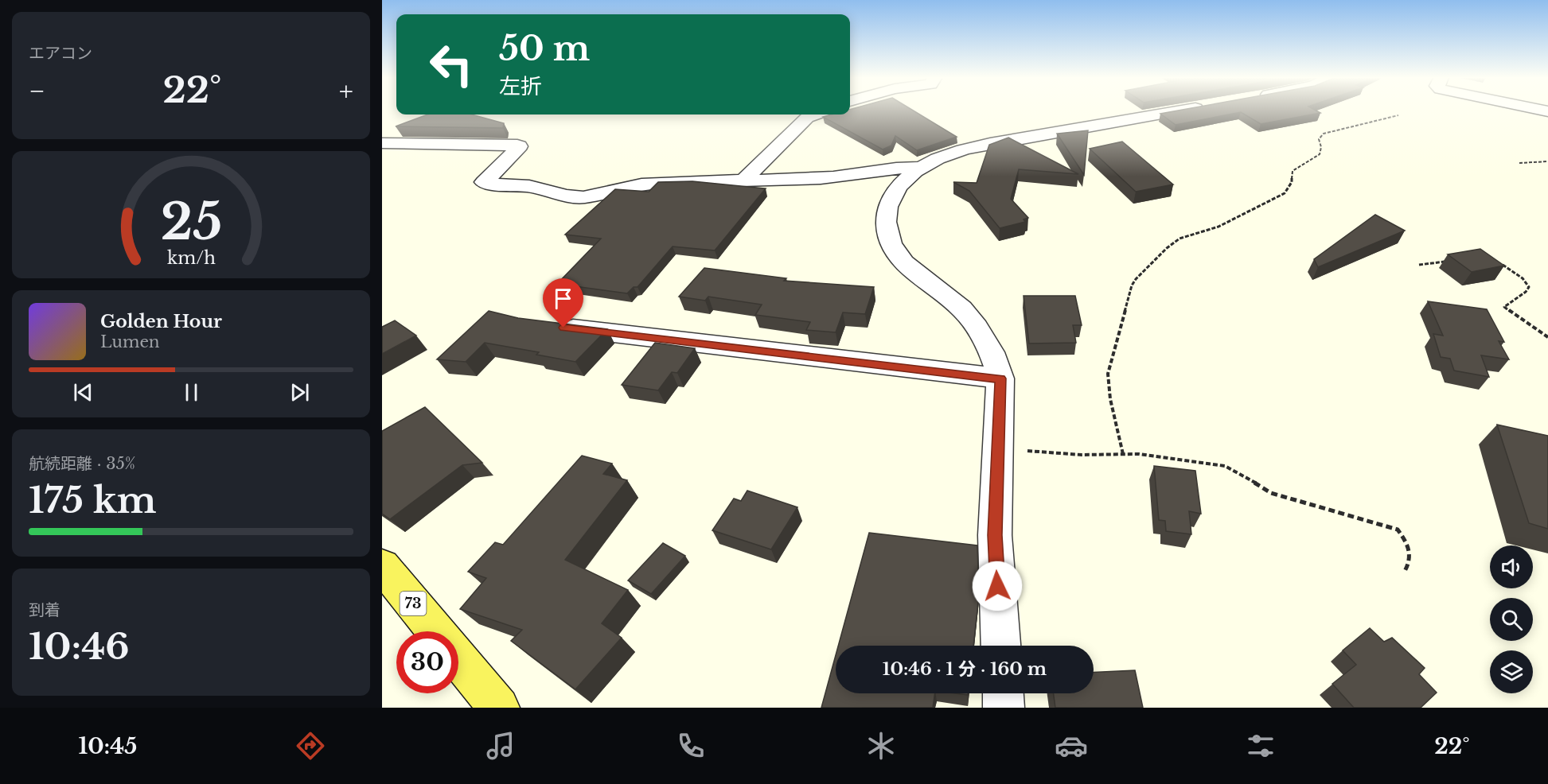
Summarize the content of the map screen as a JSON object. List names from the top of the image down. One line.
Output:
{"streets":{"main road":["73"]},"page":{"tile":["エアコン",["航続距離 · 35%","175 km"],["到着","10:46"]],"turn":["50 m","左折"],"heat":["−","22°","+"],"song":["Golden Hour","Lumen"],"limit":"30","trip":"10:46 · 1 分 · 160 m","tabs":["10:45","22°"],"gauge":["25","km/h"]}}
